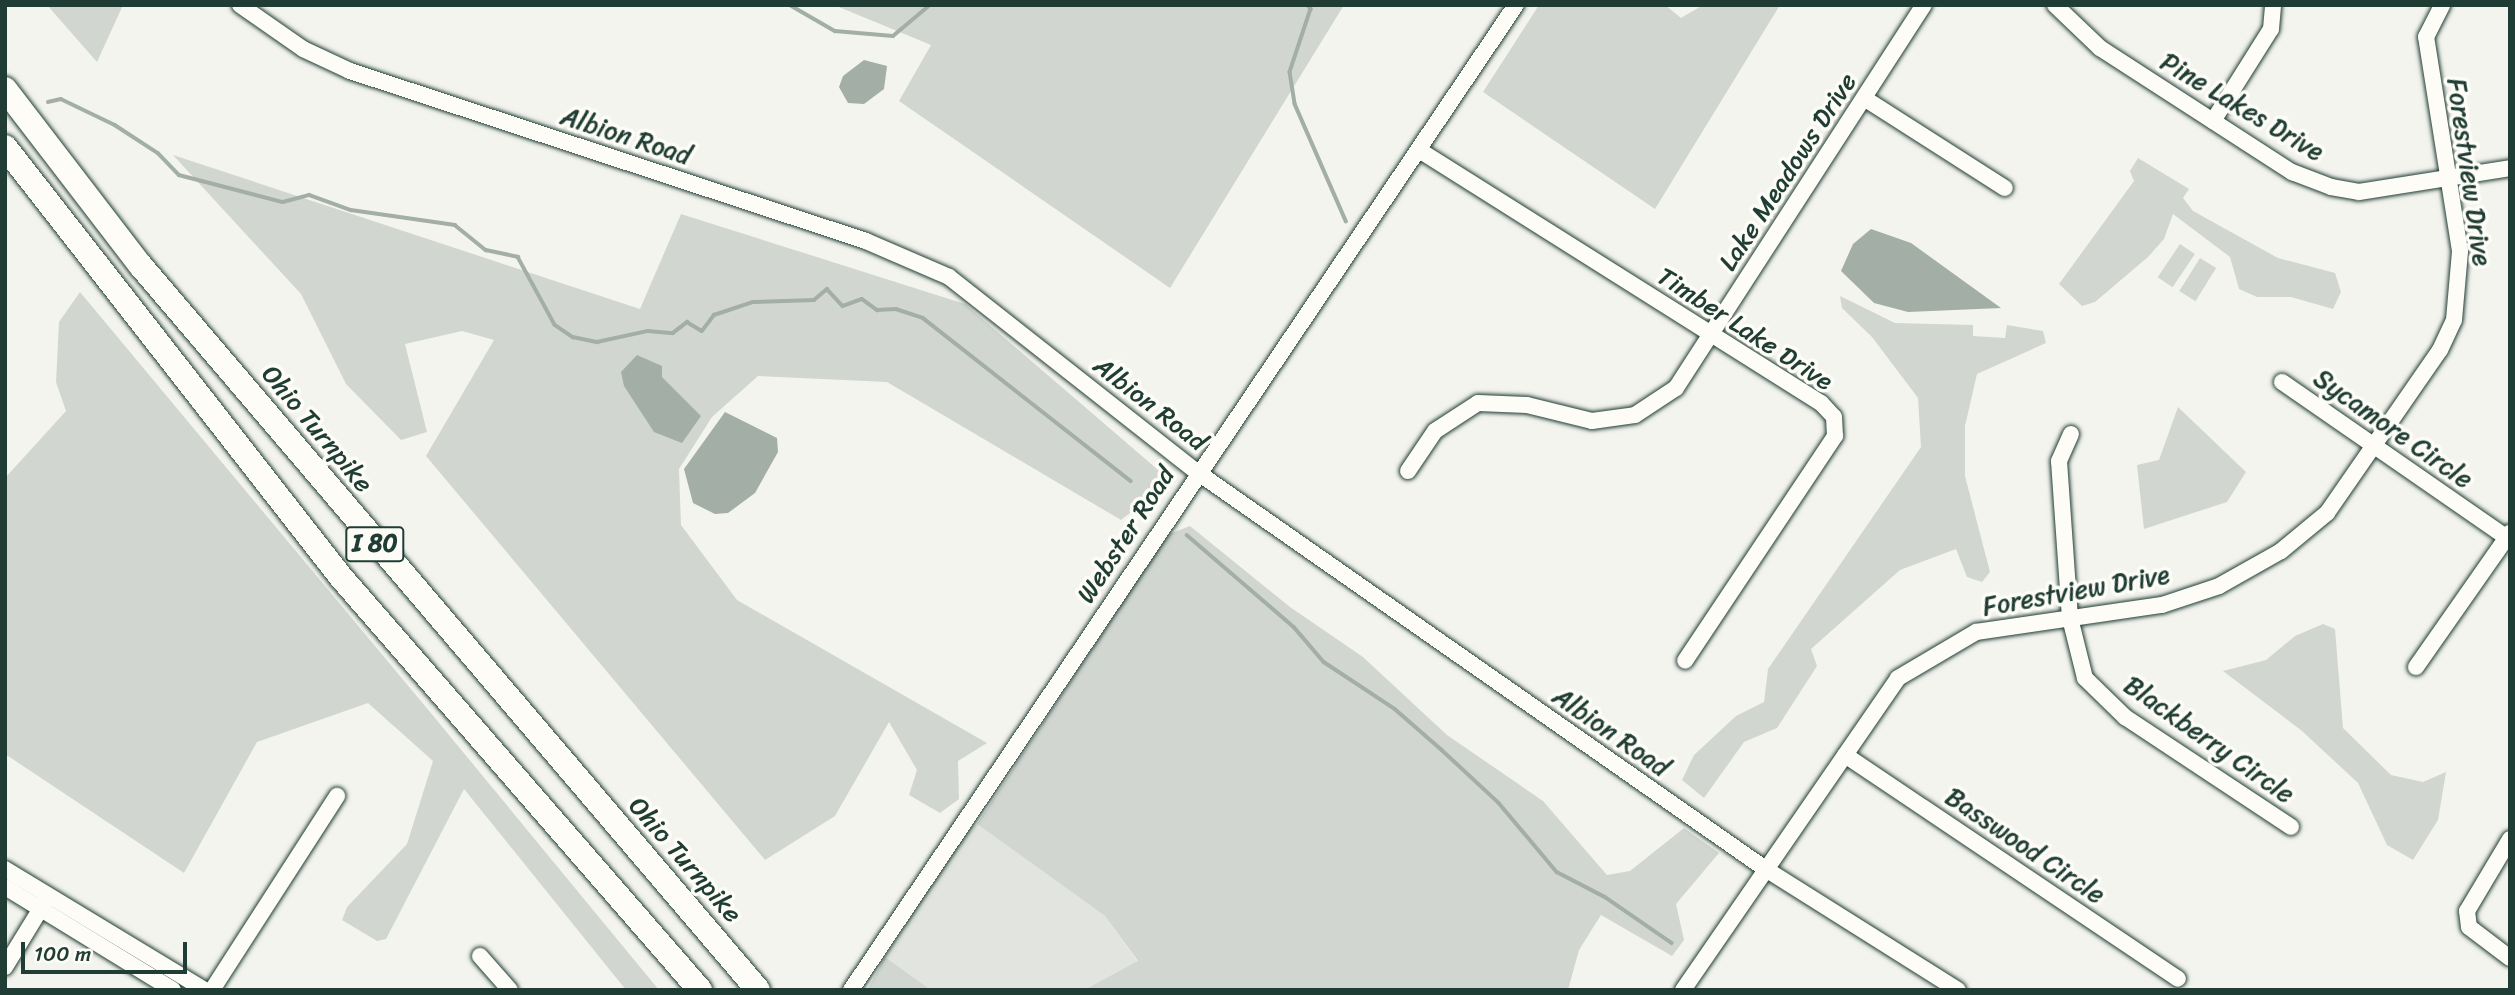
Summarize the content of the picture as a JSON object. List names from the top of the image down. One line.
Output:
{"streets":{"highway":["Ohio Turnpike","I 80"],"street":["Pine Lakes Drive","Albion Road","Lake Meadows Drive","Forestview Drive","Timber Lake Drive","Sycamore Circle","Webster Road","Blackberry Circle","Basswood Circle"]},"crossings":[["Pine Lakes Drive","Forestview Drive"],["Albion Road","Forestview Drive"],["Albion Road","Webster Road"],["Lake Meadows Drive","Timber Lake Drive"],["Forestview Drive","Sycamore Circle"],["Forestview Drive","Blackberry Circle"],["Forestview Drive","Basswood Circle"],["Timber Lake Drive","Webster Road"]],"scale_bar":"100 m"}
